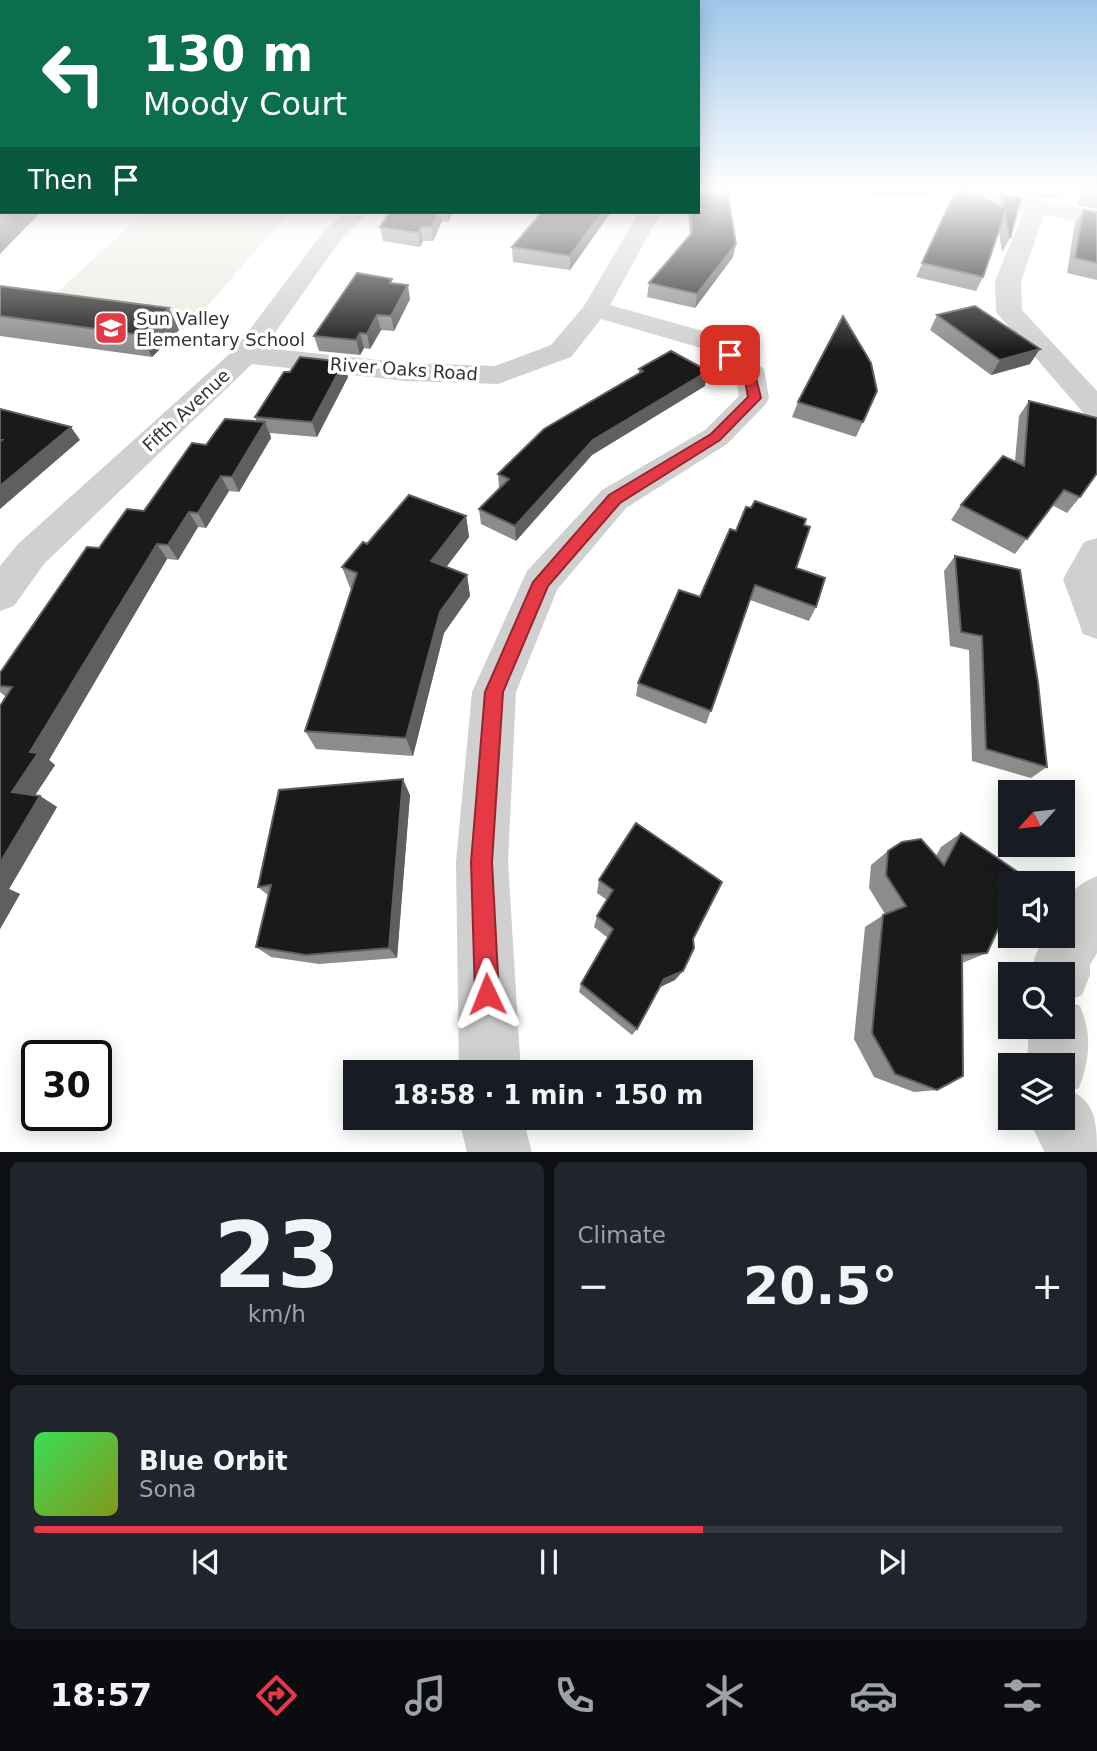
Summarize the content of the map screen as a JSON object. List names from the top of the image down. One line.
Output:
{"streets":{"street":["River Oaks Road","Fifth Avenue"]},"crossings":[["River Oaks Road","Fifth Avenue"]],"places":{"school or university":["Sun Valley Elementary School"]},"north":"bottom left","page":{"turn":["130 m","Moody Court"],"then":"Then","limit":"30","trip":"18:58 · 1 min · 150 m","tile":[["23","km/h"],"Climate"],"heat":["−","20.5°","+"],"song":["Blue Orbit","Sona"],"tabs":"18:57"}}
